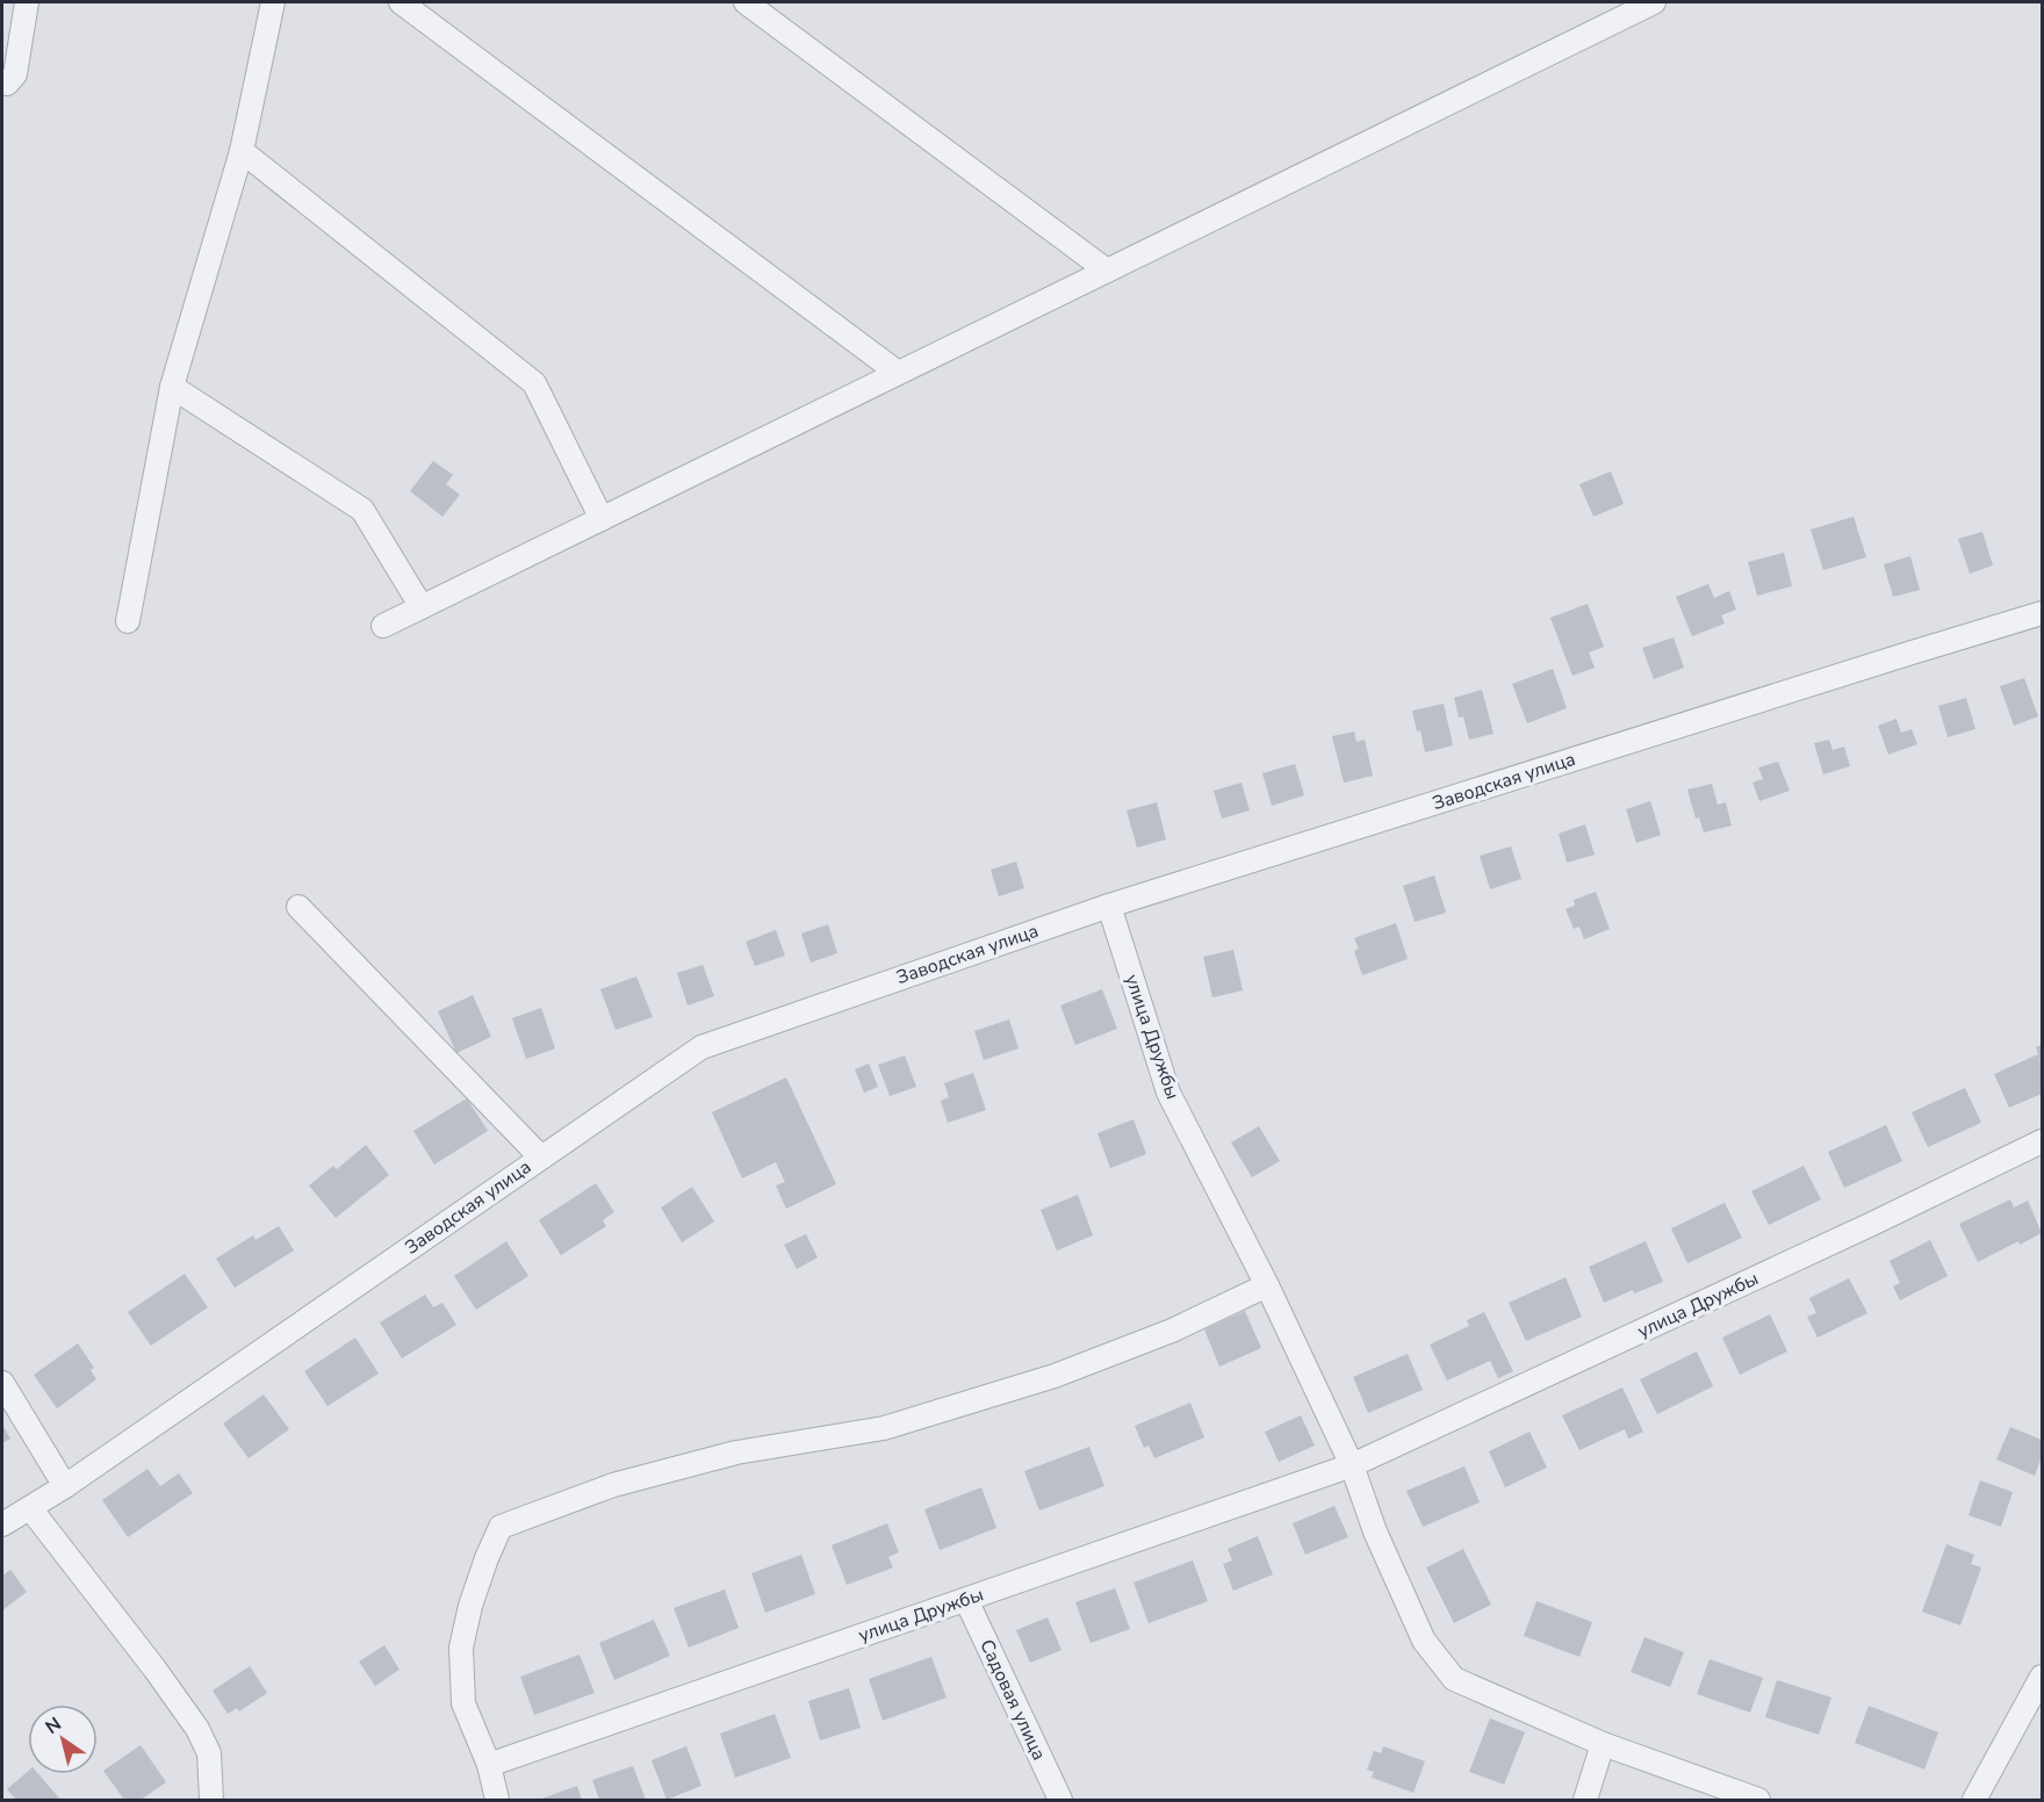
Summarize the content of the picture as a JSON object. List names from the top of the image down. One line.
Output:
{"streets":{"street":["Заводская улица","улица Дружбы","Садовая улица"]},"crossings":[["Заводская улица","улица Дружбы"],["улица Дружбы","Садовая улица"]],"north":"top left"}
